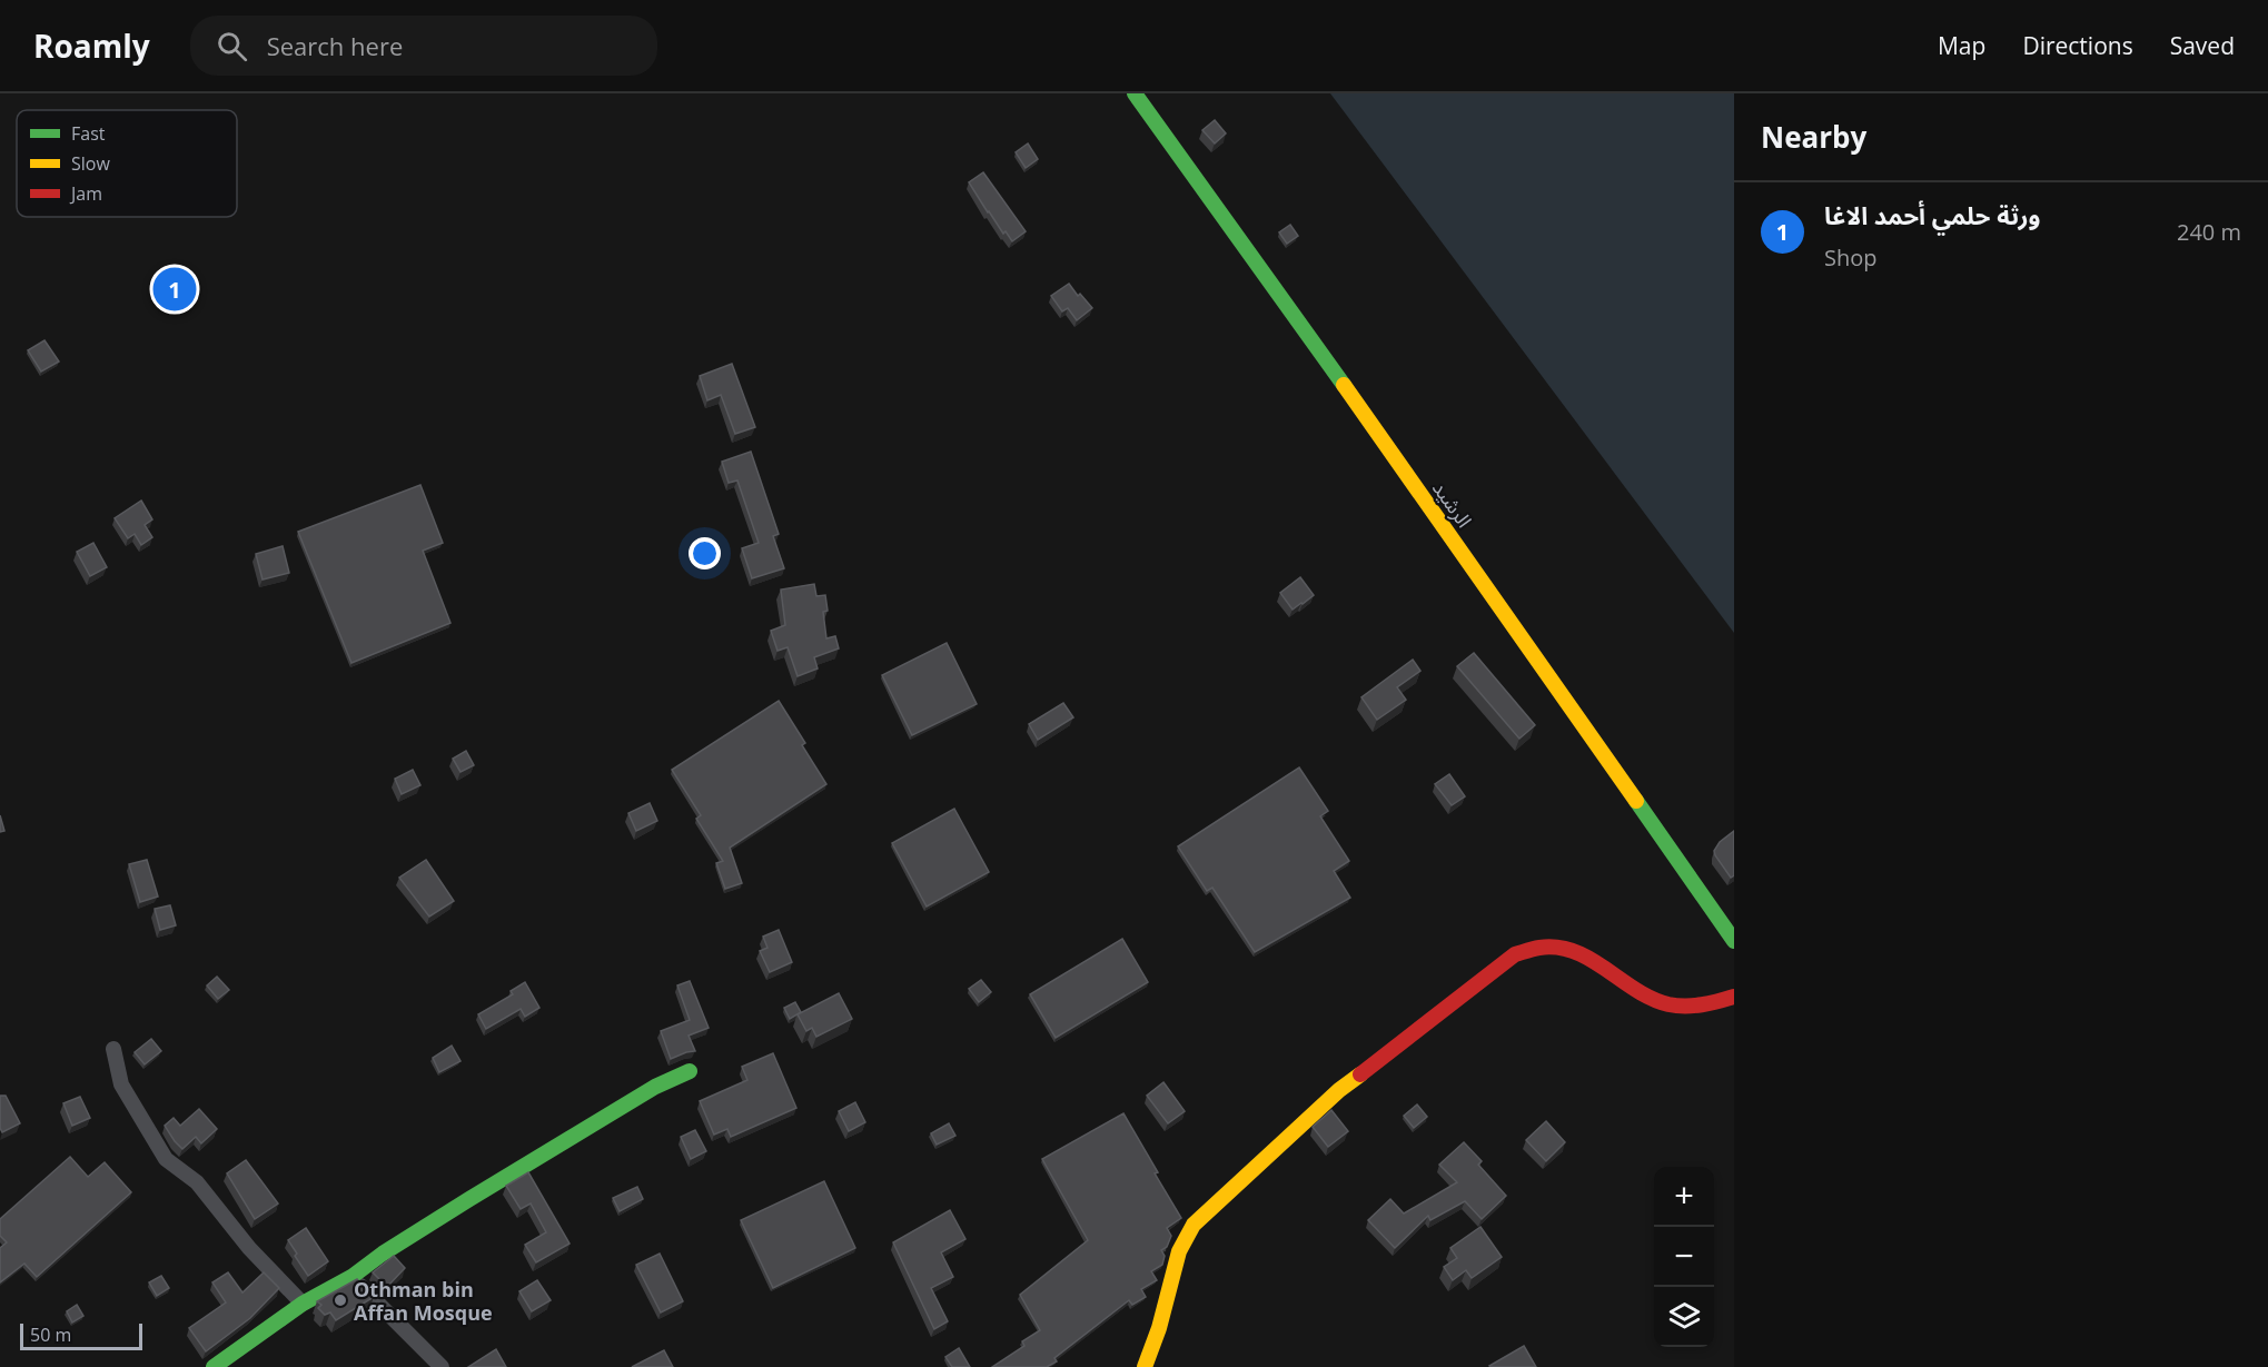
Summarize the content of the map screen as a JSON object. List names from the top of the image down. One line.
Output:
{"streets":{"street":["الرشيد"]},"places":["Othman bin Affan Mosque"],"legend":["Fast","Slow","Jam"],"scale_bar":"50 m","page":{"header":"Roamly","search":"Search here","nav":["Map","Directions","Saved"],"heading":"Nearby","list":[{"mark":"1","name":"ورثة حلمي أحمد الاغا","note":"Shop","value":"240 m"}],"pins":"1","map_buttons":["+","−"],"scale":"50 m"}}
